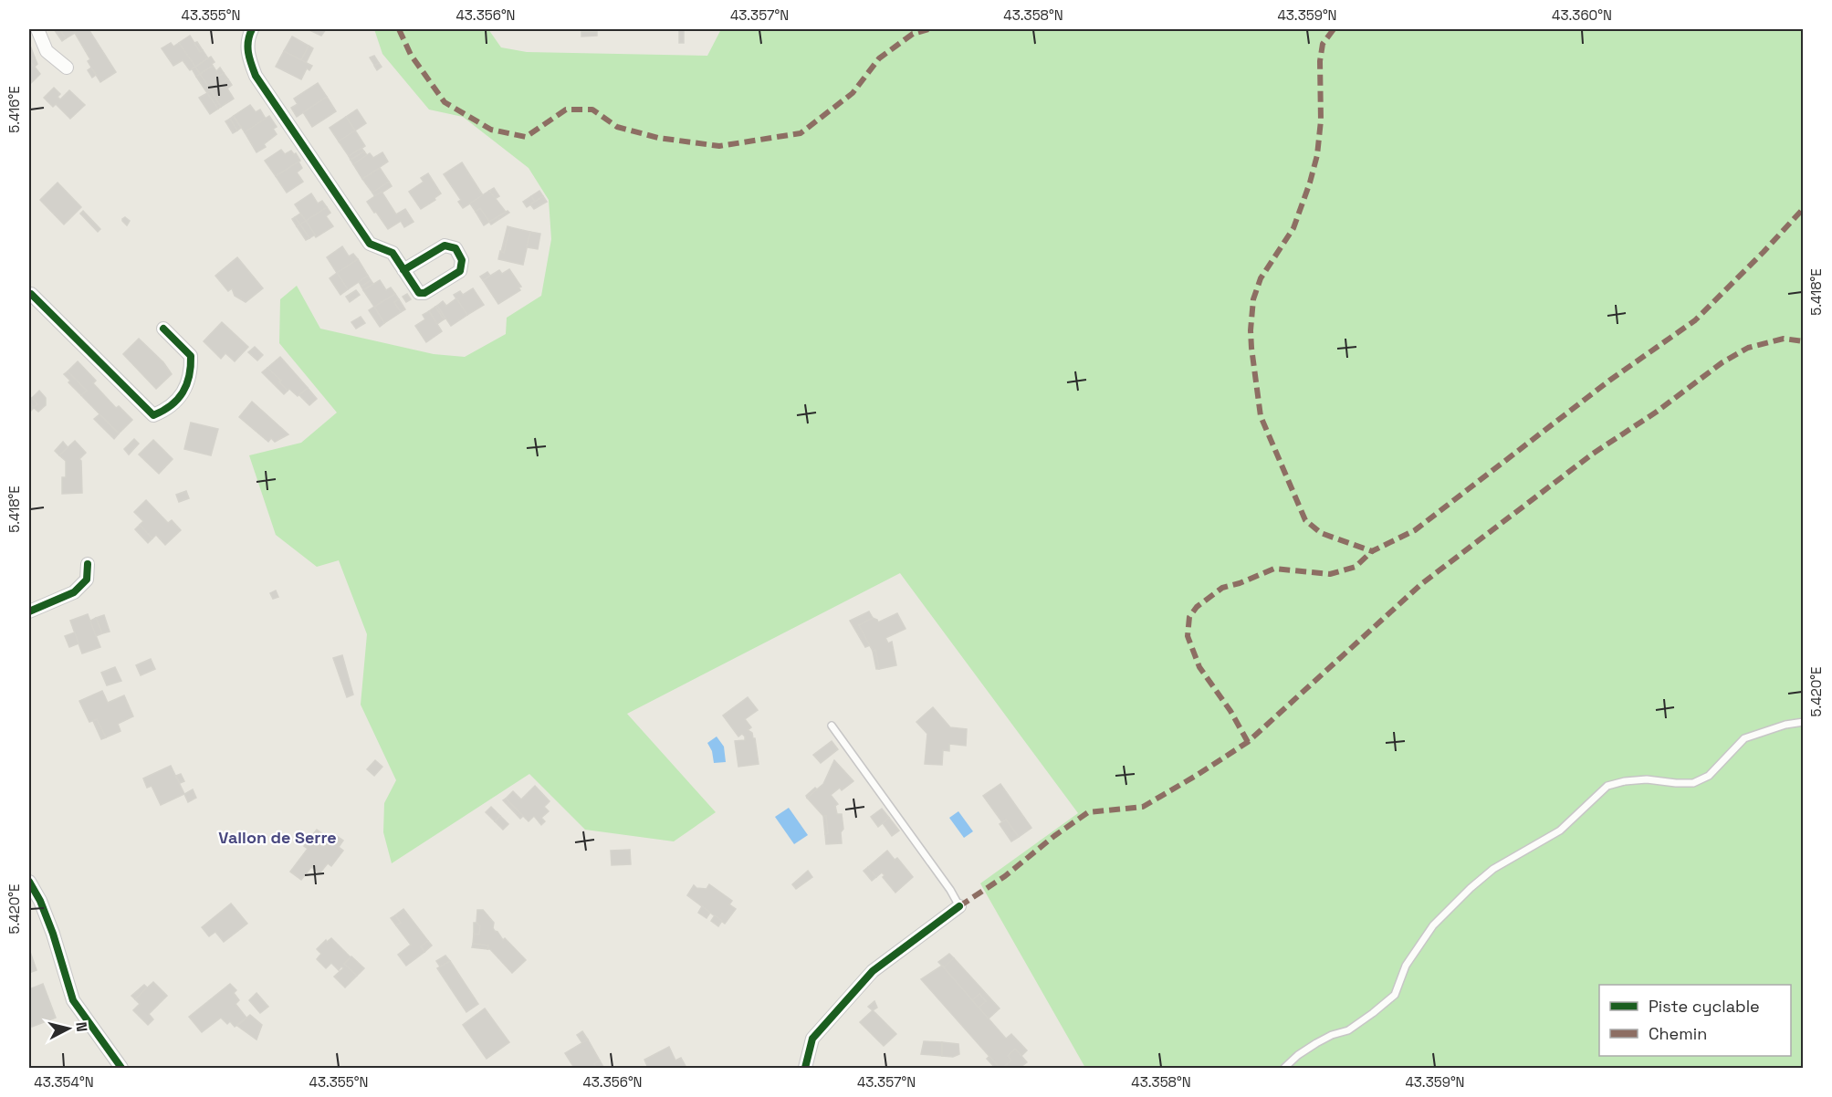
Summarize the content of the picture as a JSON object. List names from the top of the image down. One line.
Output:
{"districts":["Vallon de Serre"],"legend":["Piste cyclable","Chemin"],"north":"right","coordinates":["43.355°N","43.356°N","43.357°N","43.358°N","43.359°N","43.360°N","5.416°E","5.418°E","5.420°E","43.354°N"]}
